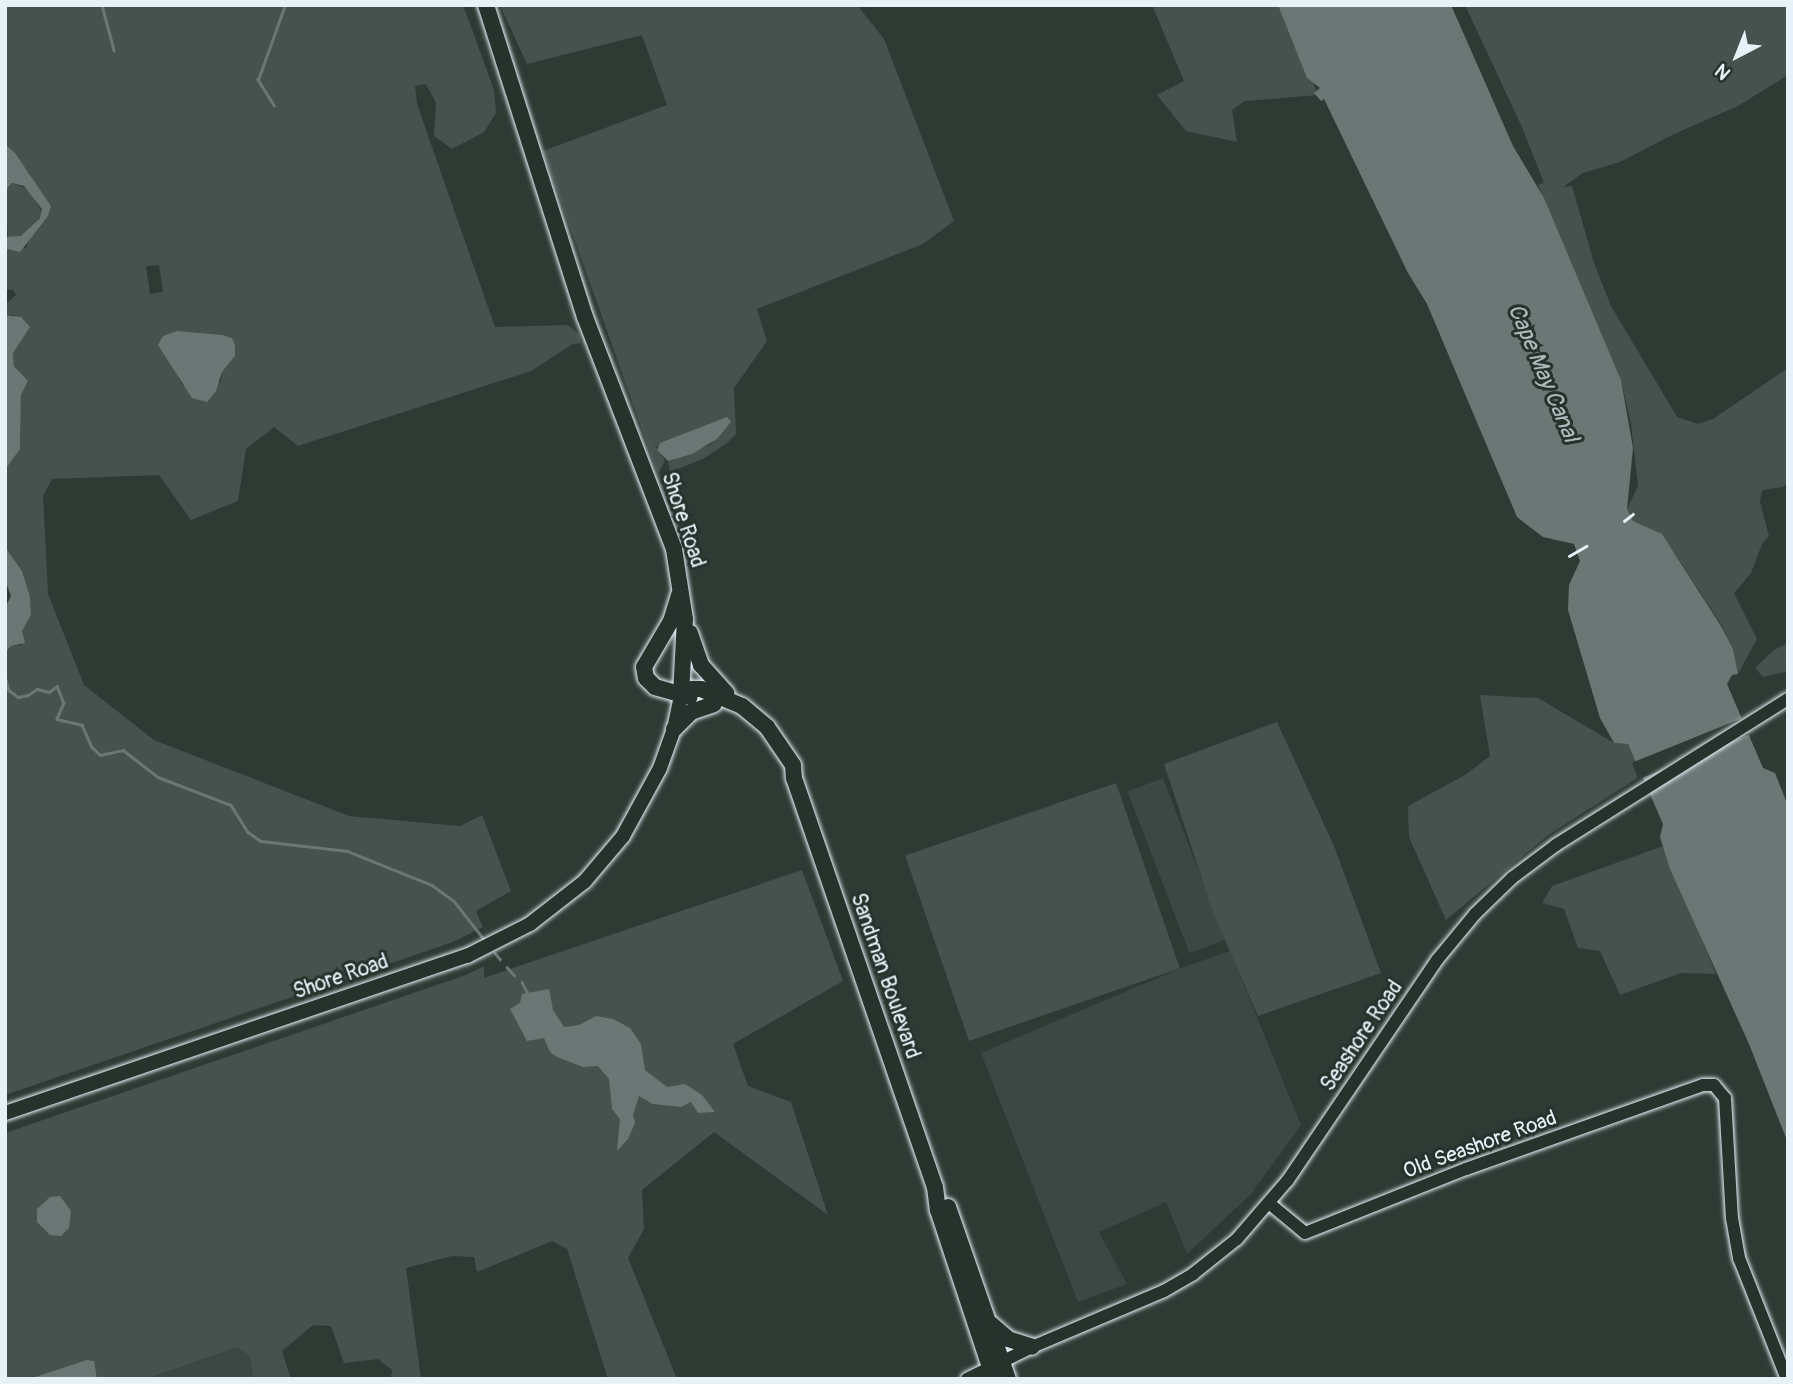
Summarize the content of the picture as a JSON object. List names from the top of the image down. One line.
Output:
{"streets":{"highway":["Shore Road","Sandman Boulevard"],"main road":["Seashore Road","Old Seashore Road"]},"crossings":[["Shore Road","Sandman Boulevard"],["Sandman Boulevard","Seashore Road"],["Seashore Road","Old Seashore Road"]],"water":["Cape May Canal"],"north":"bottom left"}
